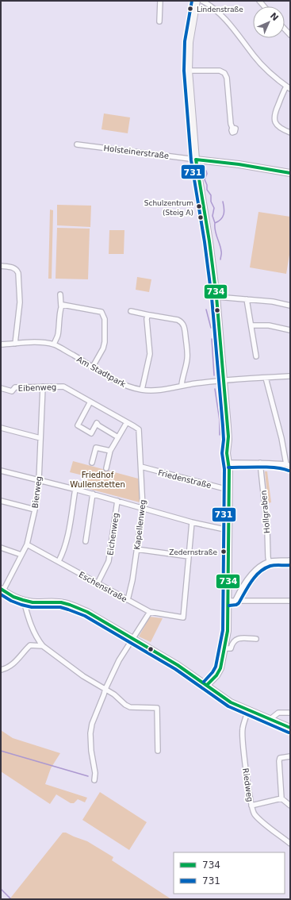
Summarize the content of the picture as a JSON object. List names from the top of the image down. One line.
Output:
{"streets":{"street":["Holsteinerstraße","Am Stadtpark","Eibenweg","Friedenstraße","Bierweg","Hollgraben","Kapellenweg","Eichenweg","Eschenstraße","Riedweg"]},"crossings":[["Eibenweg","Bierweg"],["Eibenweg","Kapellenweg"],["Friedenstraße","Kapellenweg"],["Bierweg","Eschenstraße"],["Kapellenweg","Eschenstraße"],["Eichenweg","Eschenstraße"]],"parks":["Friedhof Wullenstetten"],"places":["Lindenstraße","Schulzentrum (Steig A)","Zedernstraße"],"lines":["transit line 731","transit line 734"],"legend":["734","731"],"north":"top right"}
